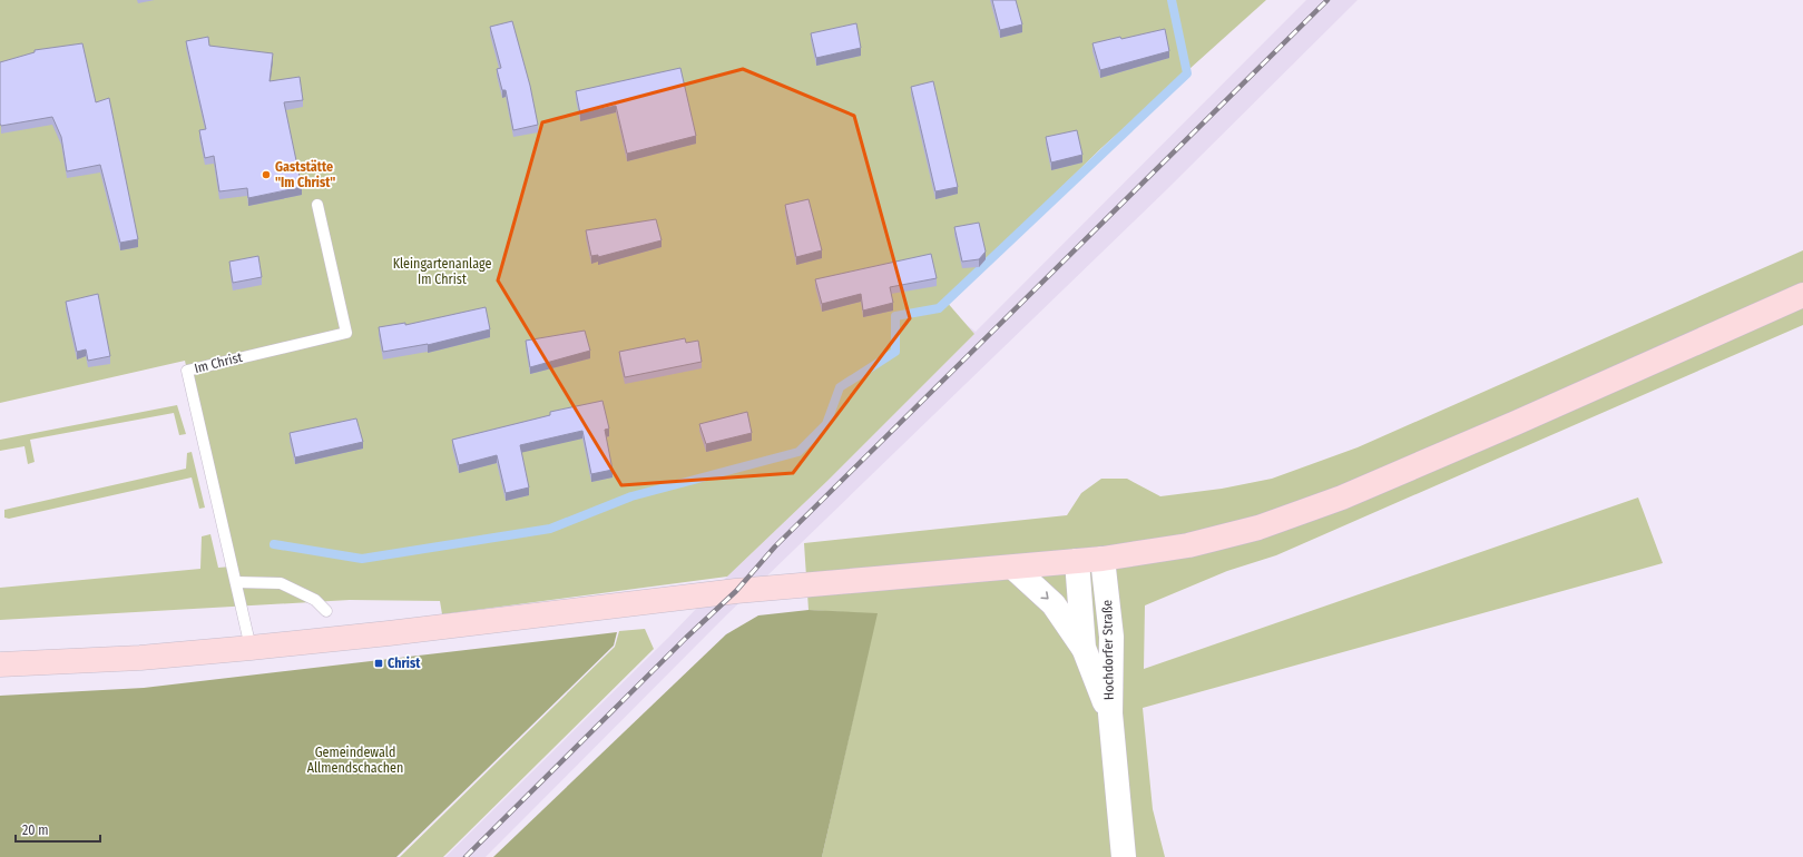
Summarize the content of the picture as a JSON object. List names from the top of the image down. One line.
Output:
{"streets":{"street":["Hochdorfer Straße"],"lane":["Im Christ"]},"parks":["Kleingartenanlage Im Christ","Gemeindewald Allmendschachen"],"places":{"other":["Gaststätte \"Im Christ\""],"transit":["Christ"]},"scale_bar":"20 m"}
